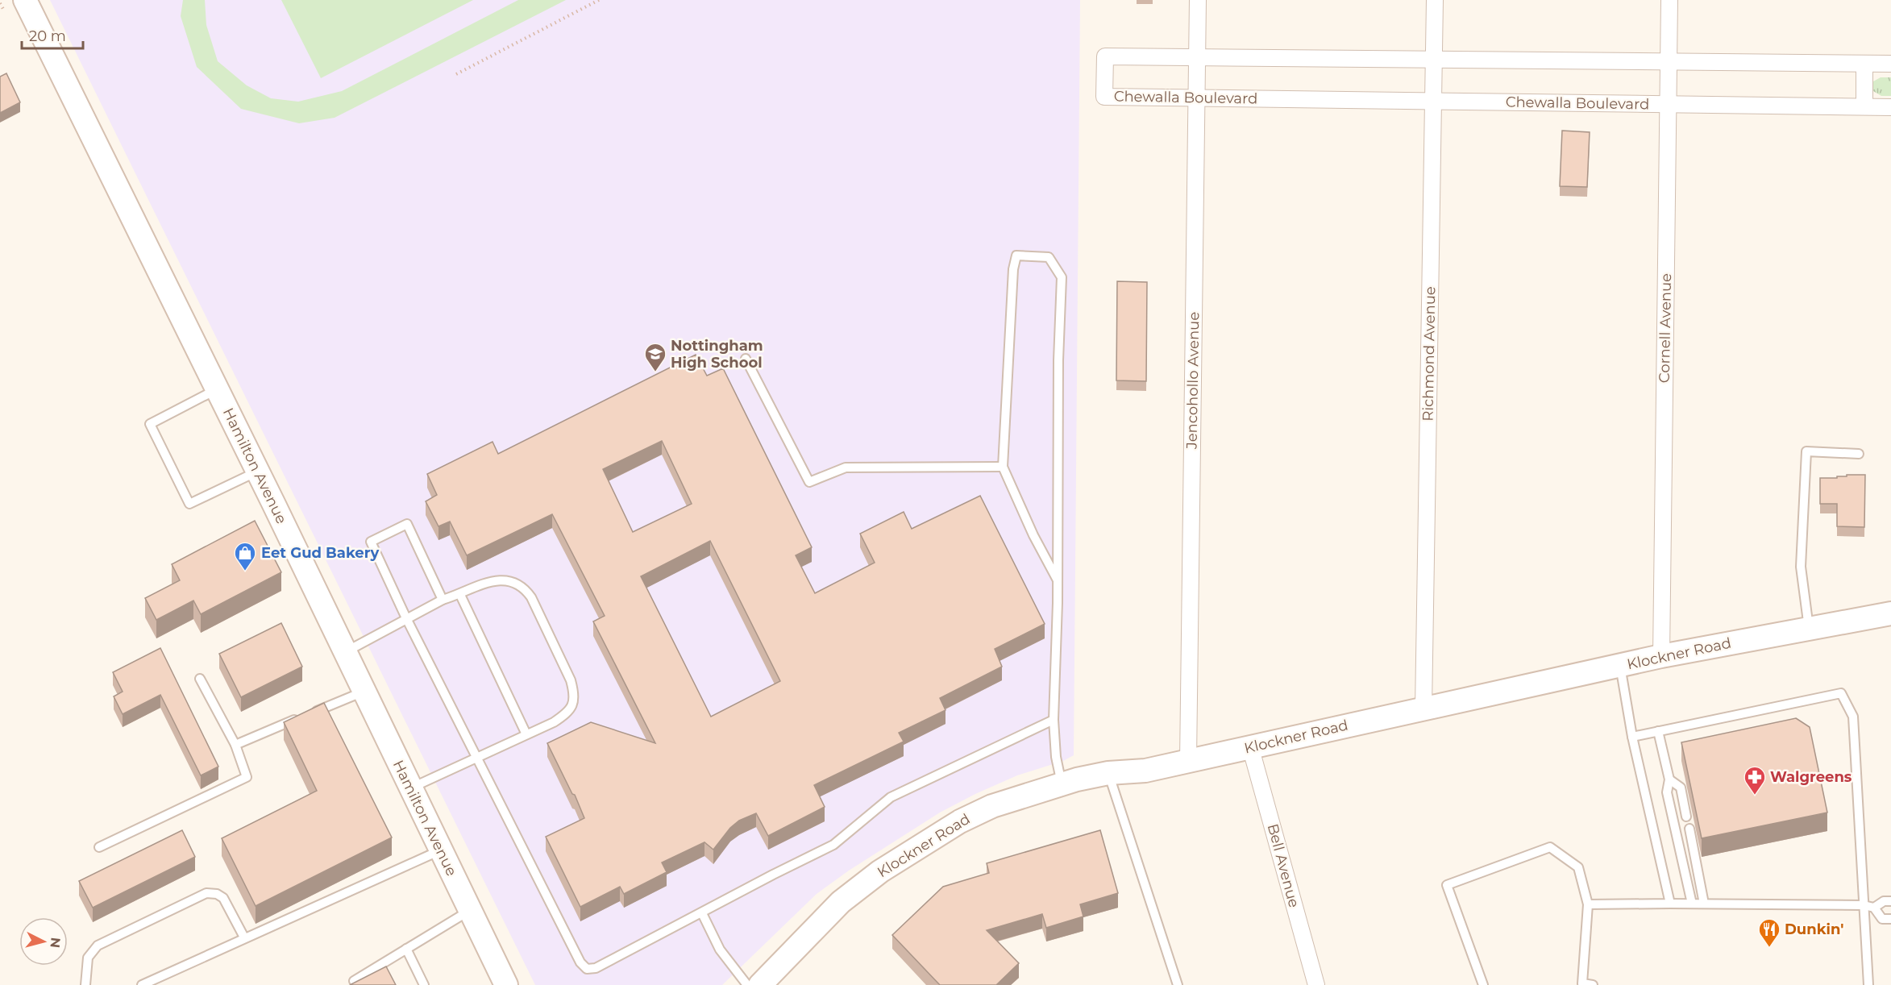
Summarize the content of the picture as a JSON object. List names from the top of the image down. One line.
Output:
{"streets":{"main road":["Hamilton Avenue","Klockner Road"],"street":["Chewalla Boulevard","Cornell Avenue","Richmond Avenue","Jencohollo Avenue","Bell Avenue"]},"crossings":[["Chewalla Boulevard","Cornell Avenue"],["Chewalla Boulevard","Richmond Avenue"],["Chewalla Boulevard","Jencohollo Avenue"],["Cornell Avenue","Klockner Road"],["Richmond Avenue","Klockner Road"],["Jencohollo Avenue","Klockner Road"],["Klockner Road","Bell Avenue"]],"places":{"school or university":["Nottingham High School"],"shop":["Eet Gud Bakery"],"pharmacy":["Walgreens"],"restaurant":["Dunkin'"]},"scale_bar":"20 m","north":"right"}
